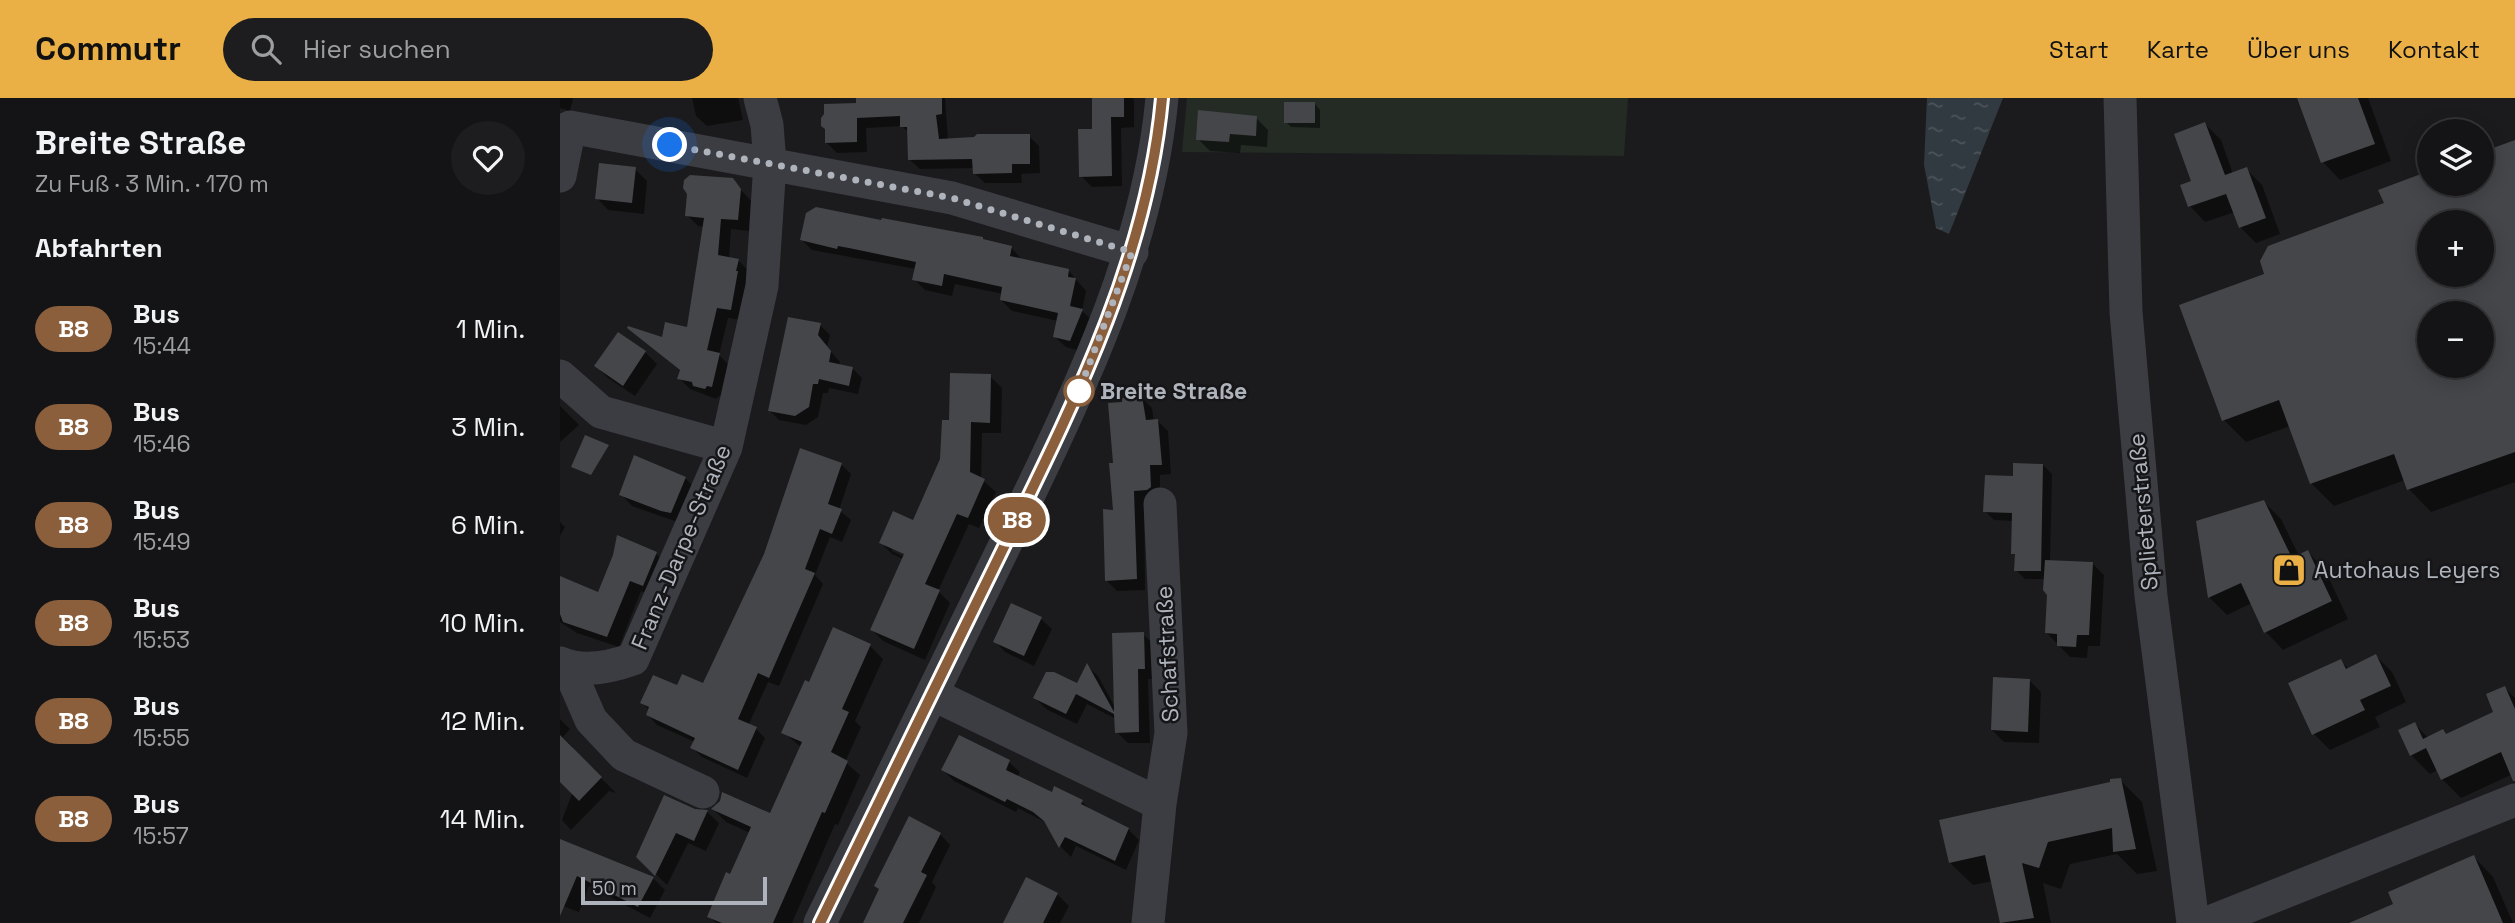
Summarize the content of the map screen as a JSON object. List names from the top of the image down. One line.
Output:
{"streets":{"street":["Splieterstraße","Franz-Darpe-Straße","Schafstraße"]},"places":{"other":["Breite Straße"],"shop":["Autohaus Leyers"]},"lines":["bus line B8"],"scale_bar":"50 m","page":{"header":"Commutr","search":"Hier suchen","nav":["Start","Karte","Über uns","Kontakt"],"heading":[["Breite Straße","Zu Fuß · 3 Min. · 170 m"],"Abfahrten"],"on_map":"B8","map_buttons":["+","−"],"list":[{"mark":"B8","name":"Bus","note":"15:44","value":"1 Min."},{"mark":"B8","name":"Bus","note":"15:46","value":"3 Min."},{"mark":"B8","name":"Bus","note":"15:49","value":"6 Min."},{"mark":"B8","name":"Bus","note":"15:53","value":"10 Min."},{"mark":"B8","name":"Bus","note":"15:55","value":"12 Min."},{"mark":"B8","name":"Bus","note":"15:57","value":"14 Min."}],"scale":"50 m"}}
